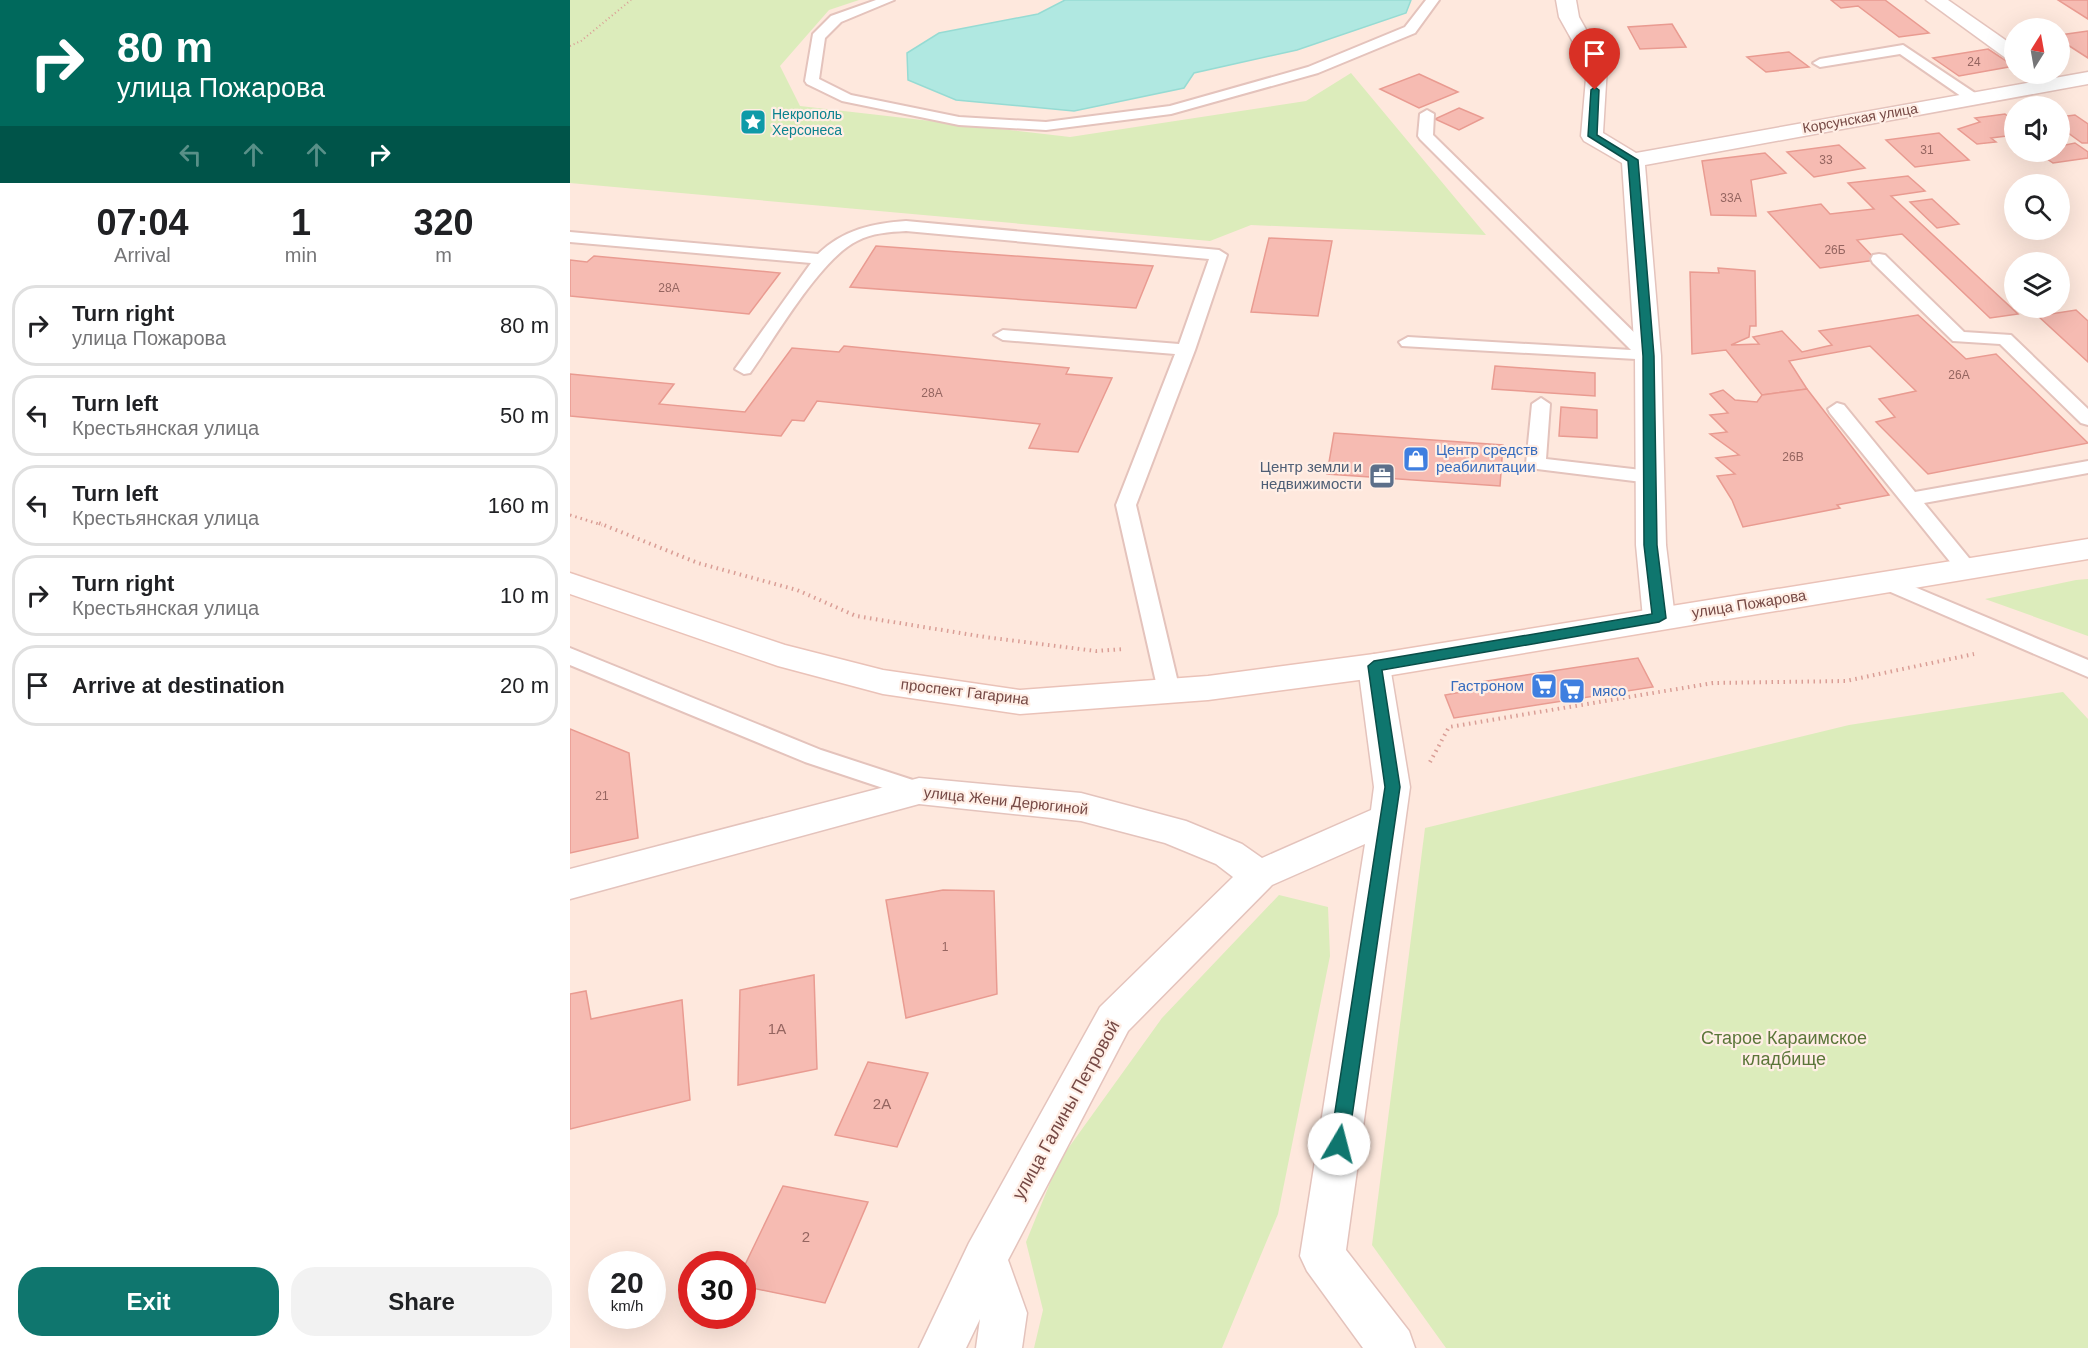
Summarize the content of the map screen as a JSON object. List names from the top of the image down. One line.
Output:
{"streets":{"street":["Корсунская улица","улица Пожарова","проспект Гагарина","улица Жени Дерюгиной","улица Галины Петровой"]},"crossings":[["улица Пожарова","проспект Гагарина"],["улица Жени Дерюгиной","улица Галины Петровой"]],"parks":["Старое Караимское кладбище"],"places":{"place":["Некрополь Херсонеса"],"shop":["Центр средств реабилитации"],"office":["Центр земли и недвижимости"],"supermarket":["Гастроном","мясо"]},"house_numbers":["24","31","33","33А","26Б","28А","26А","28А","26В","21","1","1А","2А","2"],"north":"top","page":{"turn":["80 m","улица Пожарова"],"eta":["07:04","Arrival","1","min","320","m"],"list":[{"name":"Turn right","note":"улица Пожарова","value":"80 m"},{"name":"Turn left","note":"Крестьянская улица","value":"50 m"},{"name":"Turn left","note":"Крестьянская улица","value":"160 m"},{"name":"Turn right","note":"Крестьянская улица","value":"10 m"},{"name":"Arrive at destination","value":"20 m"}],"speed":"20 km/h","limit":"30","buttons":["Exit","Share"]}}
